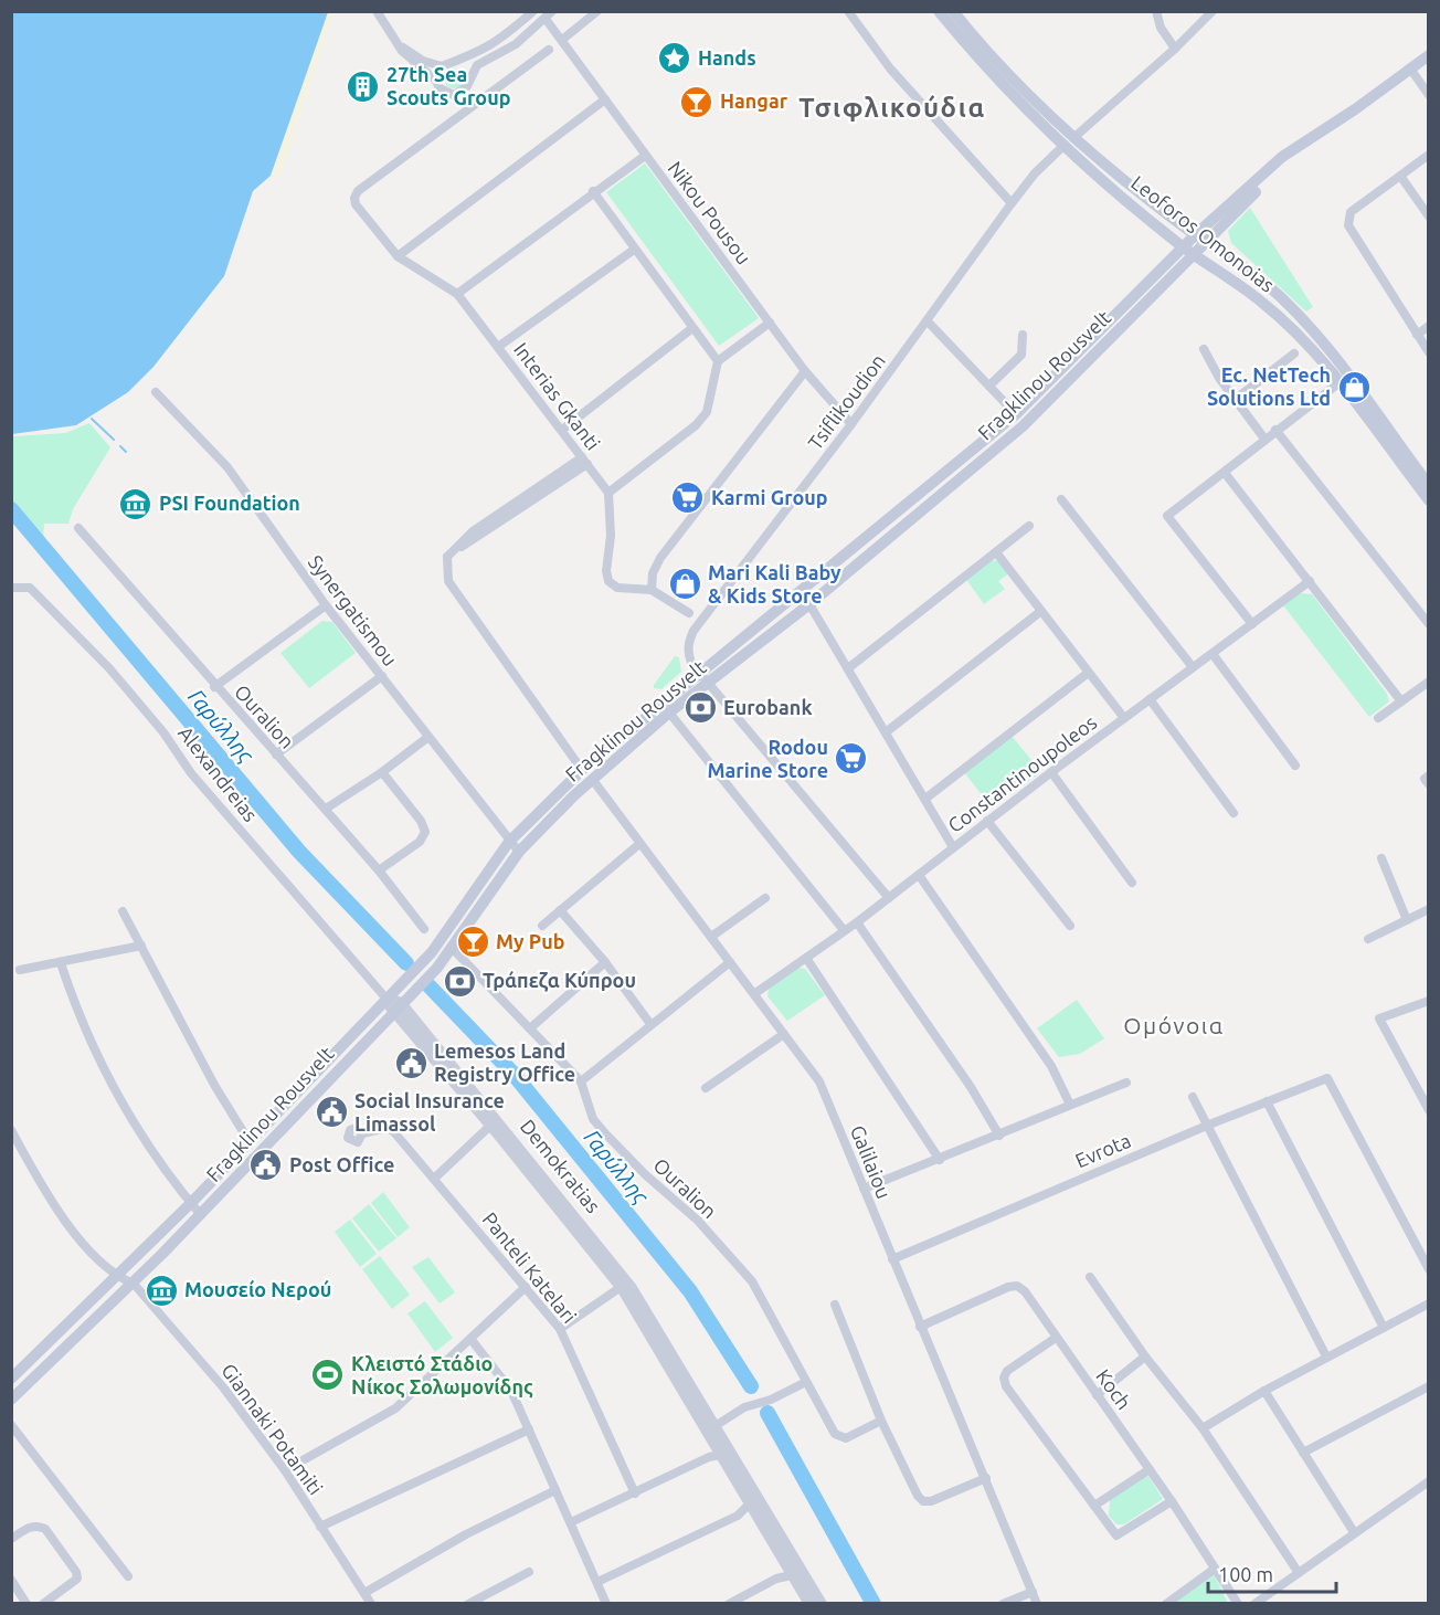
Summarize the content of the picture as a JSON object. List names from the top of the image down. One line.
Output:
{"streets":{"main road":["Leoforos Omonoias","Fragklinou Rousvelt"],"street":["Nikou Pousou","Interias Gkanti","Tsiflikoudion","Synergatismou","Ouralion","Alexandreias","Constantinoupoleos","Evrota","Galilaiou","Demokratias","Panteli Katelari","Koch","Giannaki Potamiti"]},"crossings":[["Nikou Pousou","Tsiflikoudion"],["Leoforos Omonoias","Fragklinou Rousvelt"],["Leoforos Omonoias","Tsiflikoudion"],["Fragklinou Rousvelt","Tsiflikoudion"],["Fragklinou Rousvelt","Synergatismou"],["Fragklinou Rousvelt","Ouralion"],["Fragklinou Rousvelt","Alexandreias"],["Fragklinou Rousvelt","Galilaiou"],["Fragklinou Rousvelt","Demokratias"],["Fragklinou Rousvelt","Giannaki Potamiti"],["Tsiflikoudion","Constantinoupoleos"],["Alexandreias","Demokratias"],["Constantinoupoleos","Galilaiou"],["Evrota","Galilaiou"],["Galilaiou","Koch"]],"districts":["Τσιφλικούδια","Ομόνοια"],"water":["Γαρύλλης"],"places":{"place":["Hands"],"building":["27th Sea Scouts Group"],"bar":["Hangar","My Pub"],"shop":["Ec. NetTech Solutions Ltd","Mari Kali Baby & Kids Store"],"supermarket":["Karmi Group","Rodou Marine Store"],"museum":["PSI Foundation","Μουσείο Νερού"],"bank":["Eurobank","Τράπεζα Κύπρου"],"public building":["Lemesos Land Registry Office","Social Insurance Limassol","Post Office"],"sports":["Κλειστό Στάδιο Νίκος Σολωμονίδης"]},"scale_bar":"100 m"}
